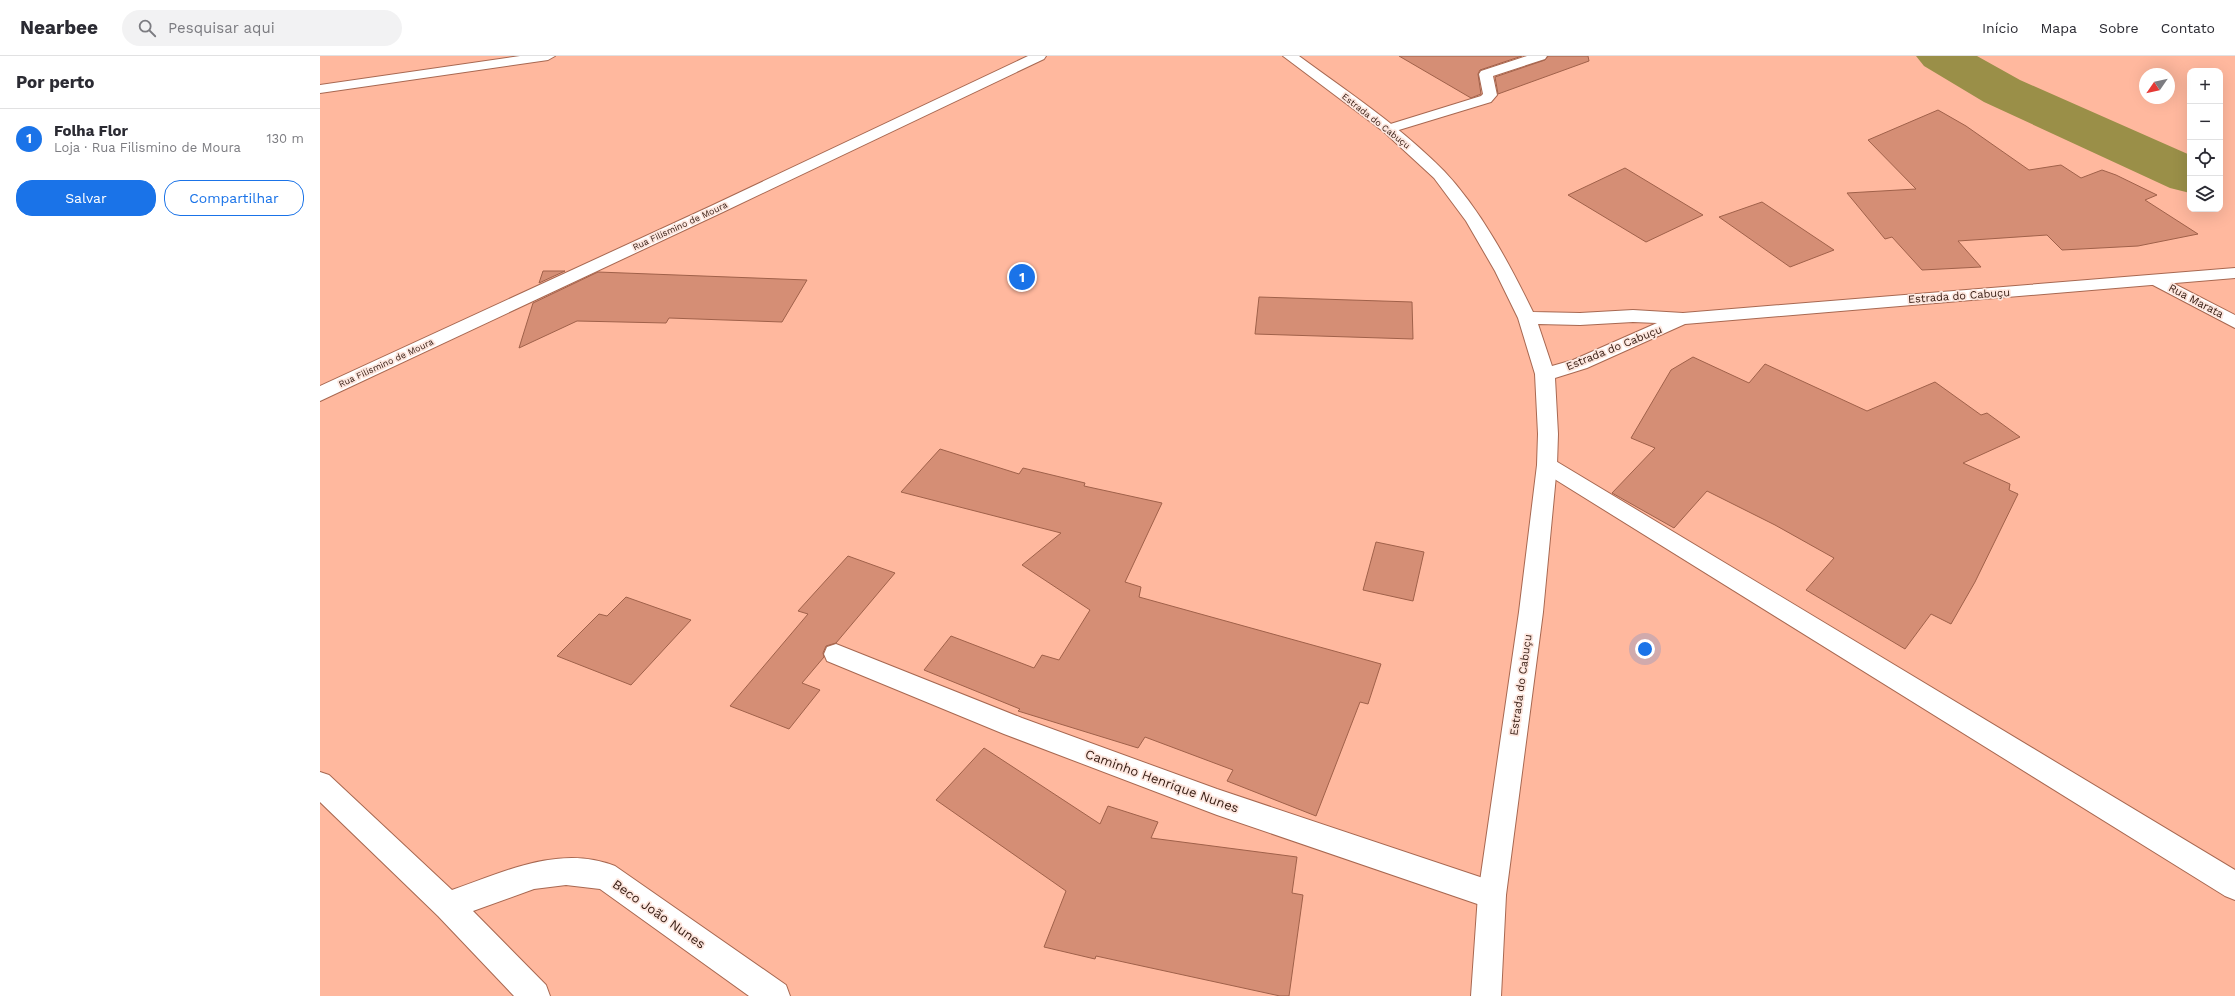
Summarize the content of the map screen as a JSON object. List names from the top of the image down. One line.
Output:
{"streets":{"street":["Estrada do Cabuçu","Rua Filismino de Moura","Rua Marata","Caminho Henrique Nunes","Beco João Nunes"]},"crossings":[["Estrada do Cabuçu","Rua Marata"],["Estrada do Cabuçu","Caminho Henrique Nunes"]],"north":"bottom left","page":{"header":"Nearbee","search":"Pesquisar aqui","nav":["Início","Mapa","Sobre","Contato"],"heading":"Por perto","map_buttons":["+","−"],"list":[{"mark":"1","name":"Folha Flor","note":"Loja · Rua Filismino de Moura","value":"130 m"}],"buttons":["Salvar","Compartilhar"],"pins":"1"}}
